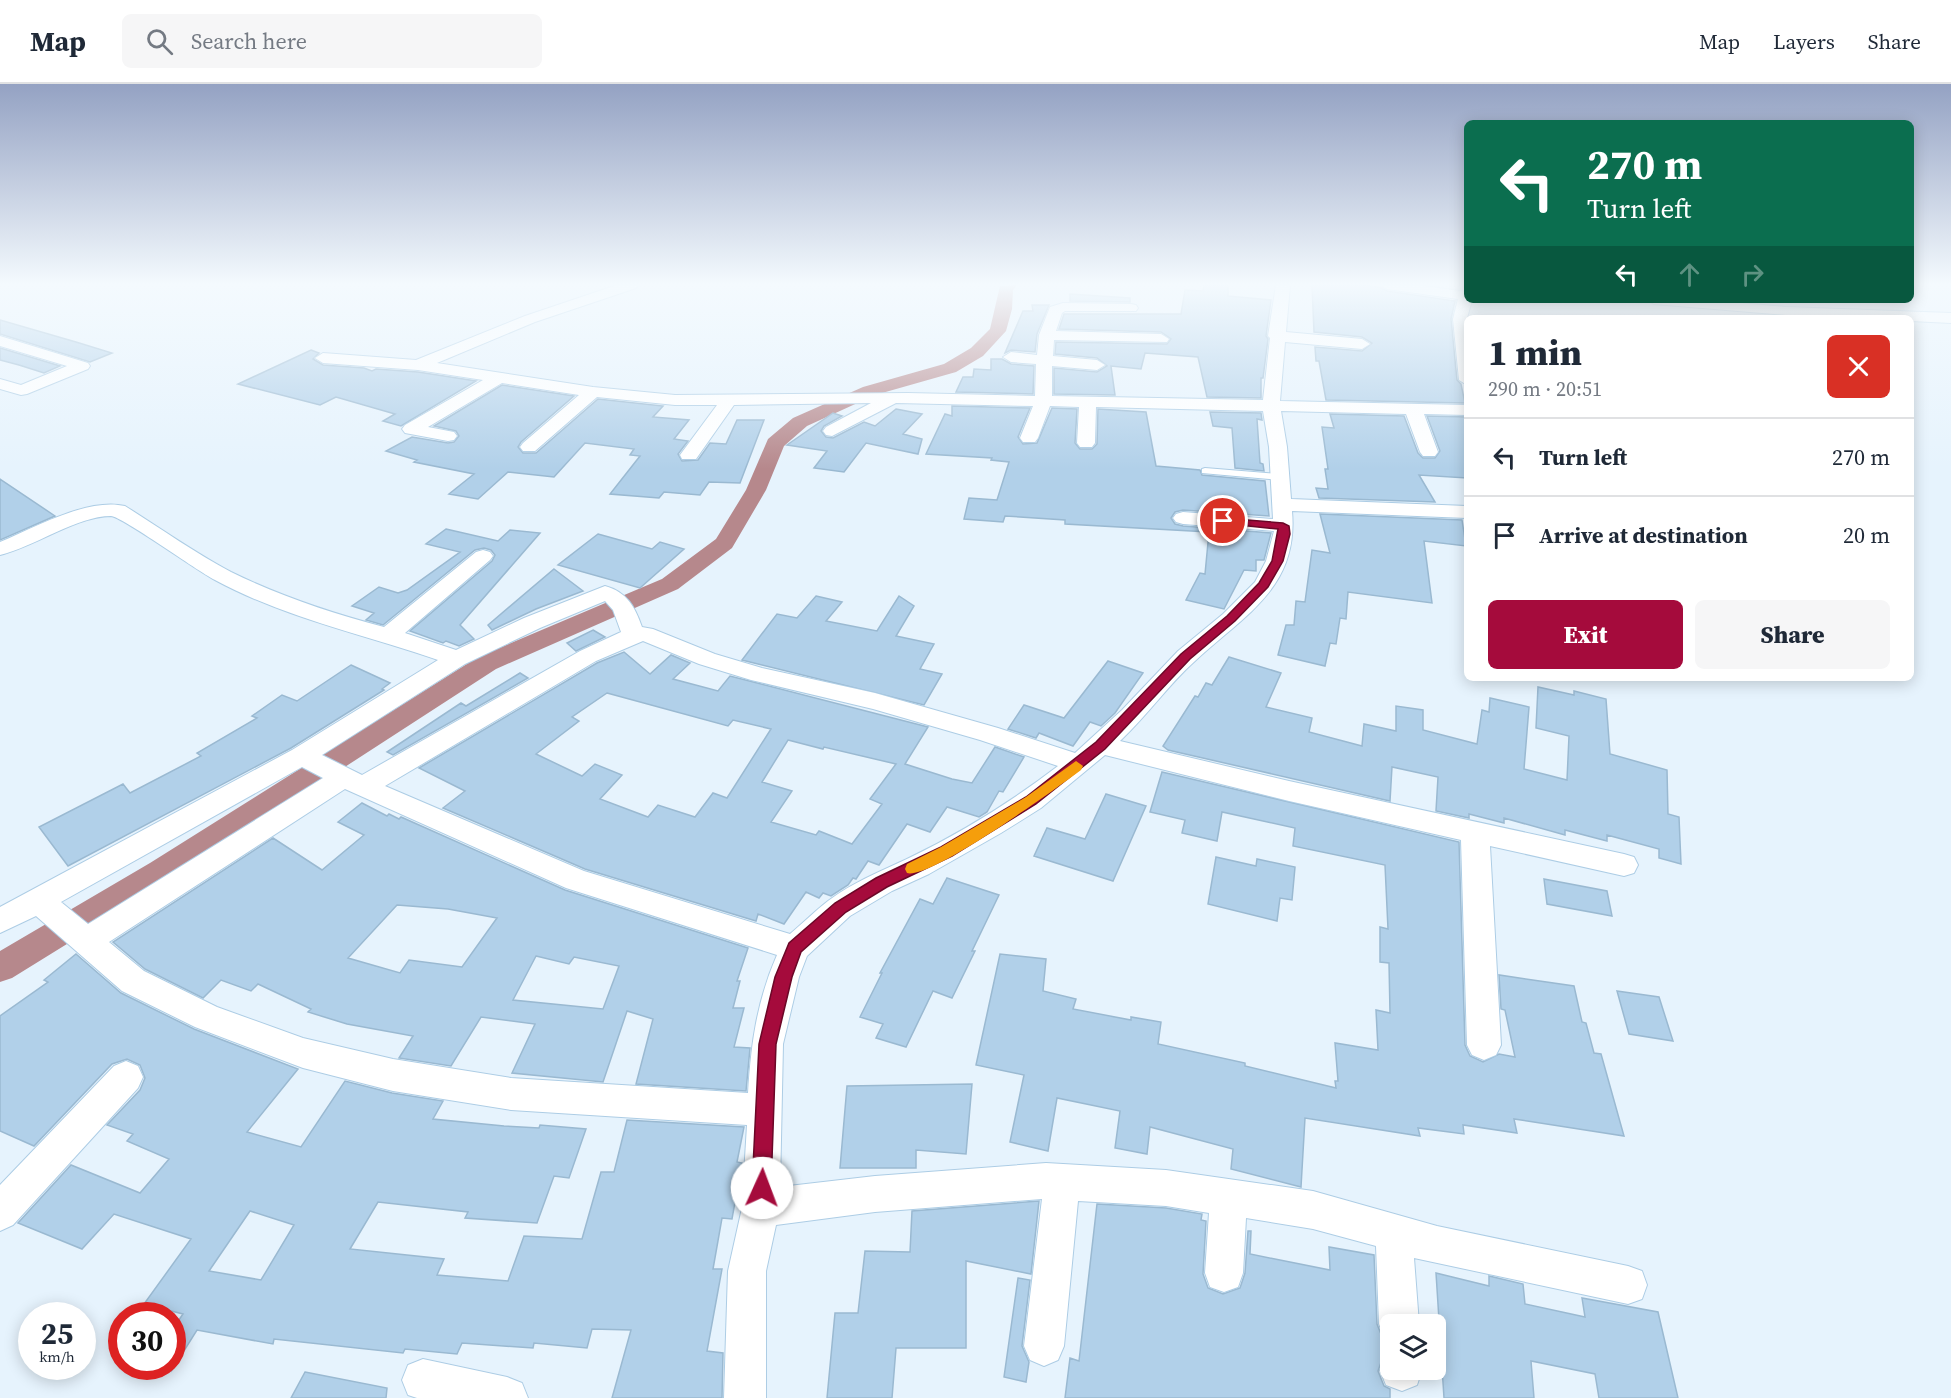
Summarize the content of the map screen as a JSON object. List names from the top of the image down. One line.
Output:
{"page":{"header":"Map","search":"Search here","nav":["Map","Layers","Share"],"turn":["270 m","Turn left"],"heading":["1 min","290 m · 20:51"],"list":[{"name":"Turn left","value":"270 m"},{"name":"Arrive at destination","value":"20 m"}],"buttons":["Exit","Share"],"speed":"25 km/h","limit":"30"}}
